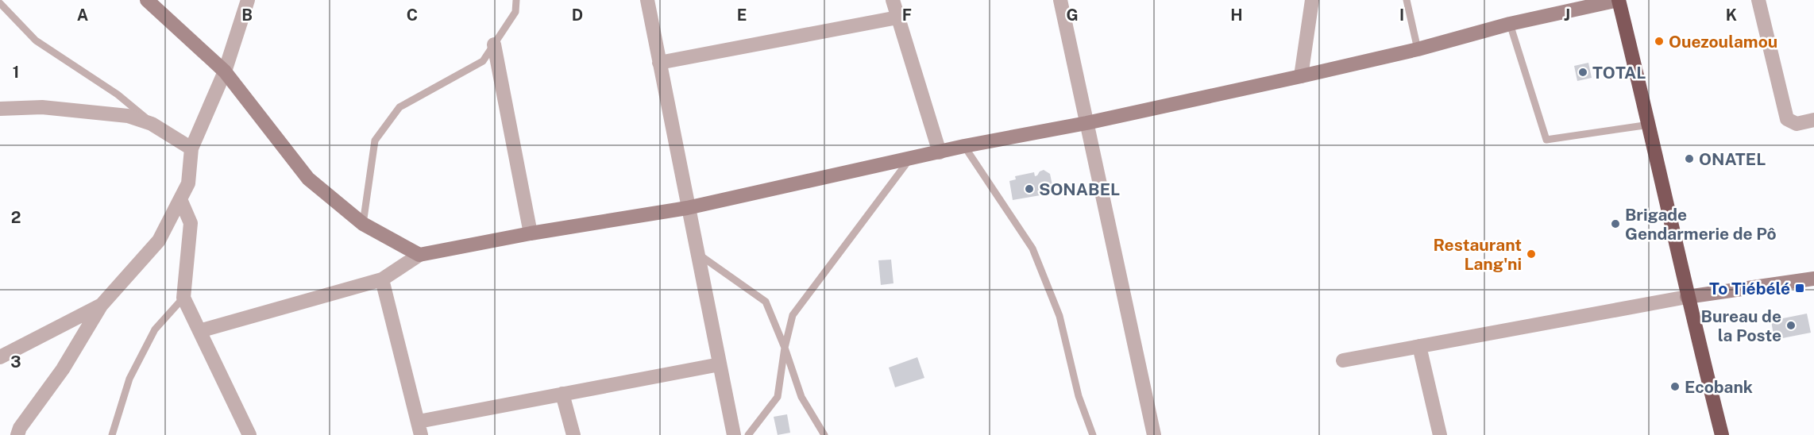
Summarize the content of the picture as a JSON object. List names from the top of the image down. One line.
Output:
{"places":{"other":["Ouezoulamou","TOTAL","ONATEL","SONABEL","Brigade Gendarmerie de Pô","Restaurant Lang'ni","Bureau de la Poste","Ecobank"],"transit":["To Tiébélé"]},"grid":{"columns":["A","B","C","D","E","F","G","H","I","J","K"],"rows":["1","2","3"]}}
